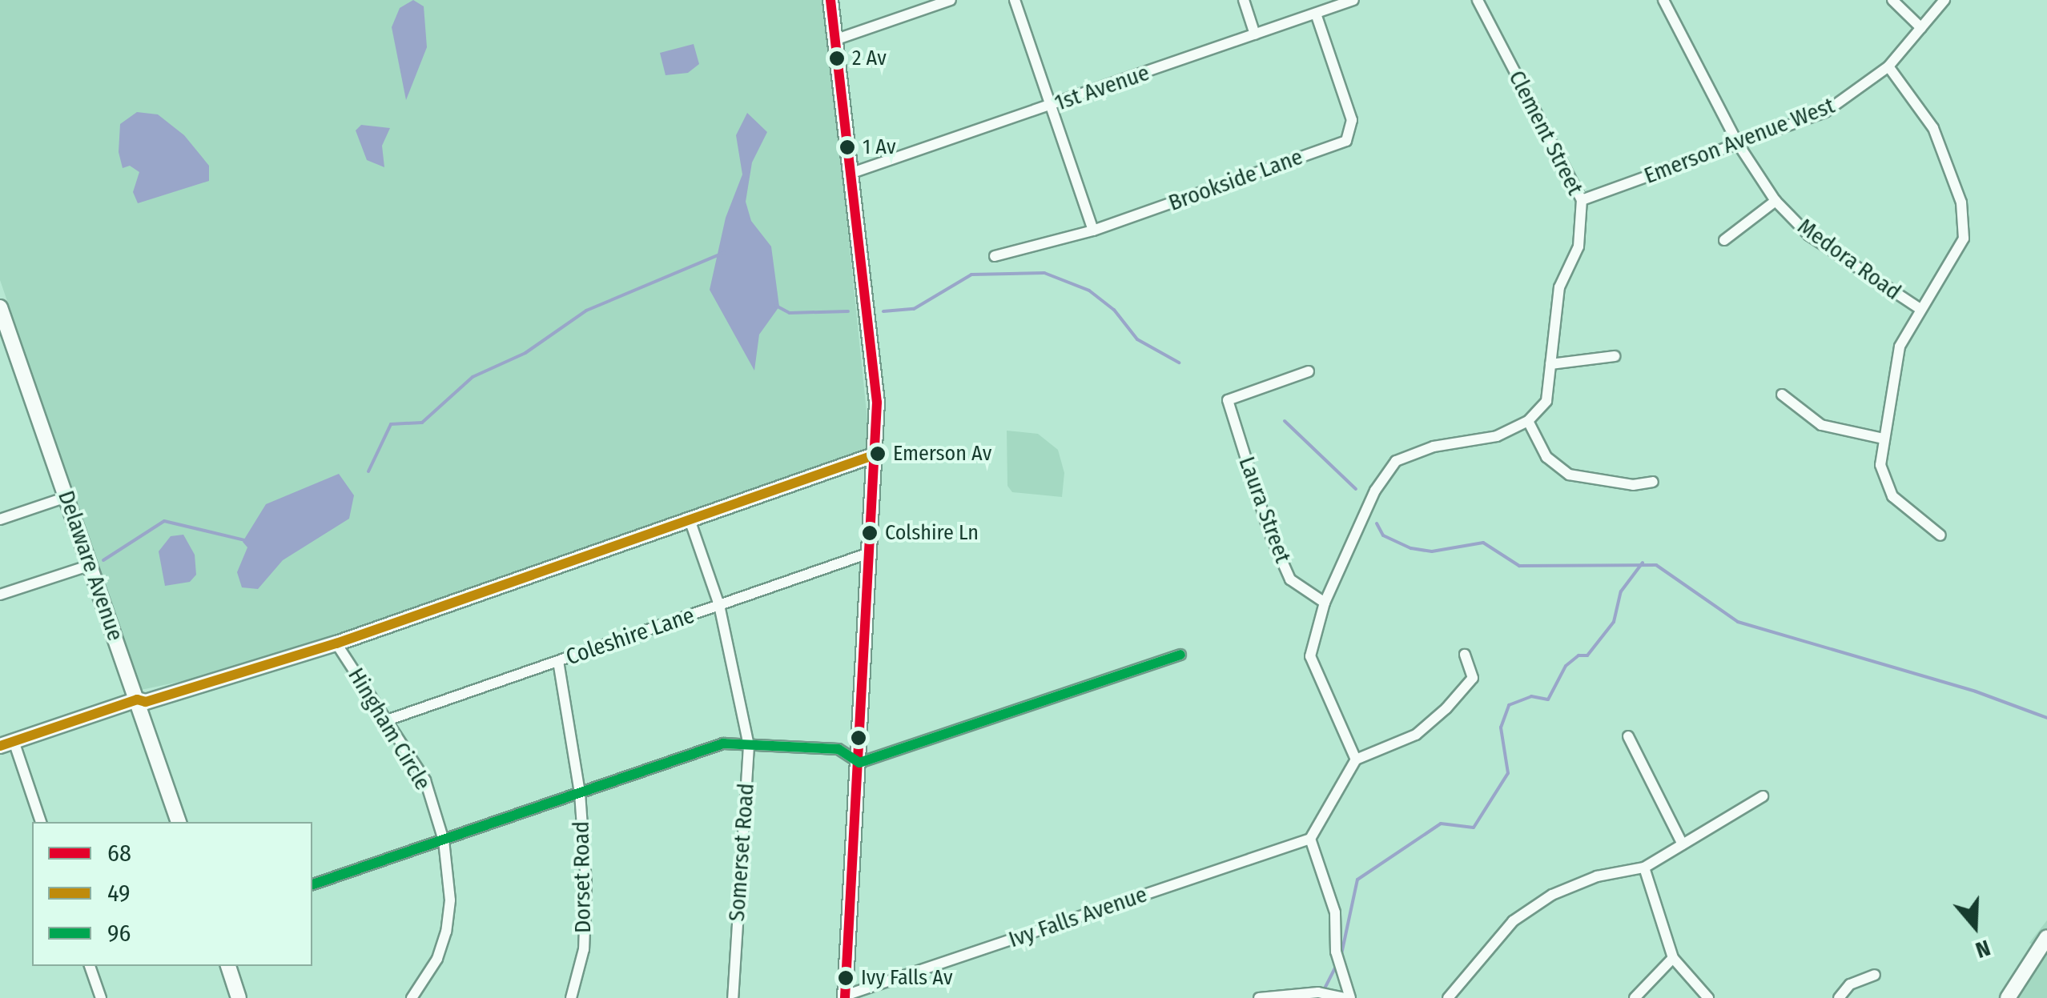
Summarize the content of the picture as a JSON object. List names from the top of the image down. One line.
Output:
{"streets":{"street":["1st Avenue","Clement Street","Emerson Avenue West","Brookside Lane","Medora Road","Laura Street","Delaware Avenue","Coleshire Lane","Hingham Circle","Somerset Road","Dorset Road","Ivy Falls Avenue"]},"crossings":[["1st Avenue","Brookside Lane"],["Clement Street","Emerson Avenue West"],["Emerson Avenue West","Medora Road"],["Coleshire Lane","Hingham Circle"],["Coleshire Lane","Somerset Road"],["Coleshire Lane","Dorset Road"]],"places":["2 Av","1 Av","Emerson Av","Colshire Ln","Ivy Falls Av"],"lines":["transit line 68","transit line 49","transit line 96"],"legend":["68","49","96"],"north":"bottom"}
